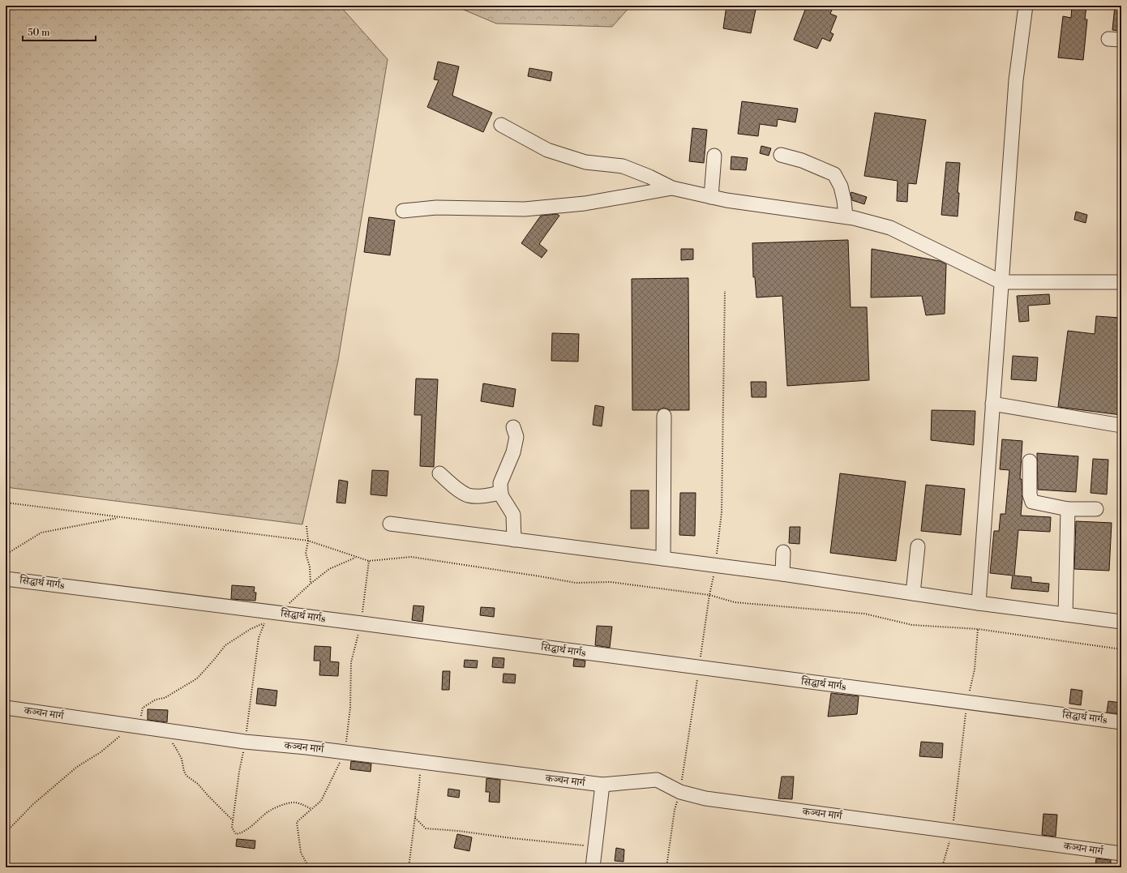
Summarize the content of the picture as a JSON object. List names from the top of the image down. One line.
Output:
{"streets":{"street":["सिद्धार्थ मार्गs","कञ्चन मार्ग"]},"scale_bar":"50 m"}
